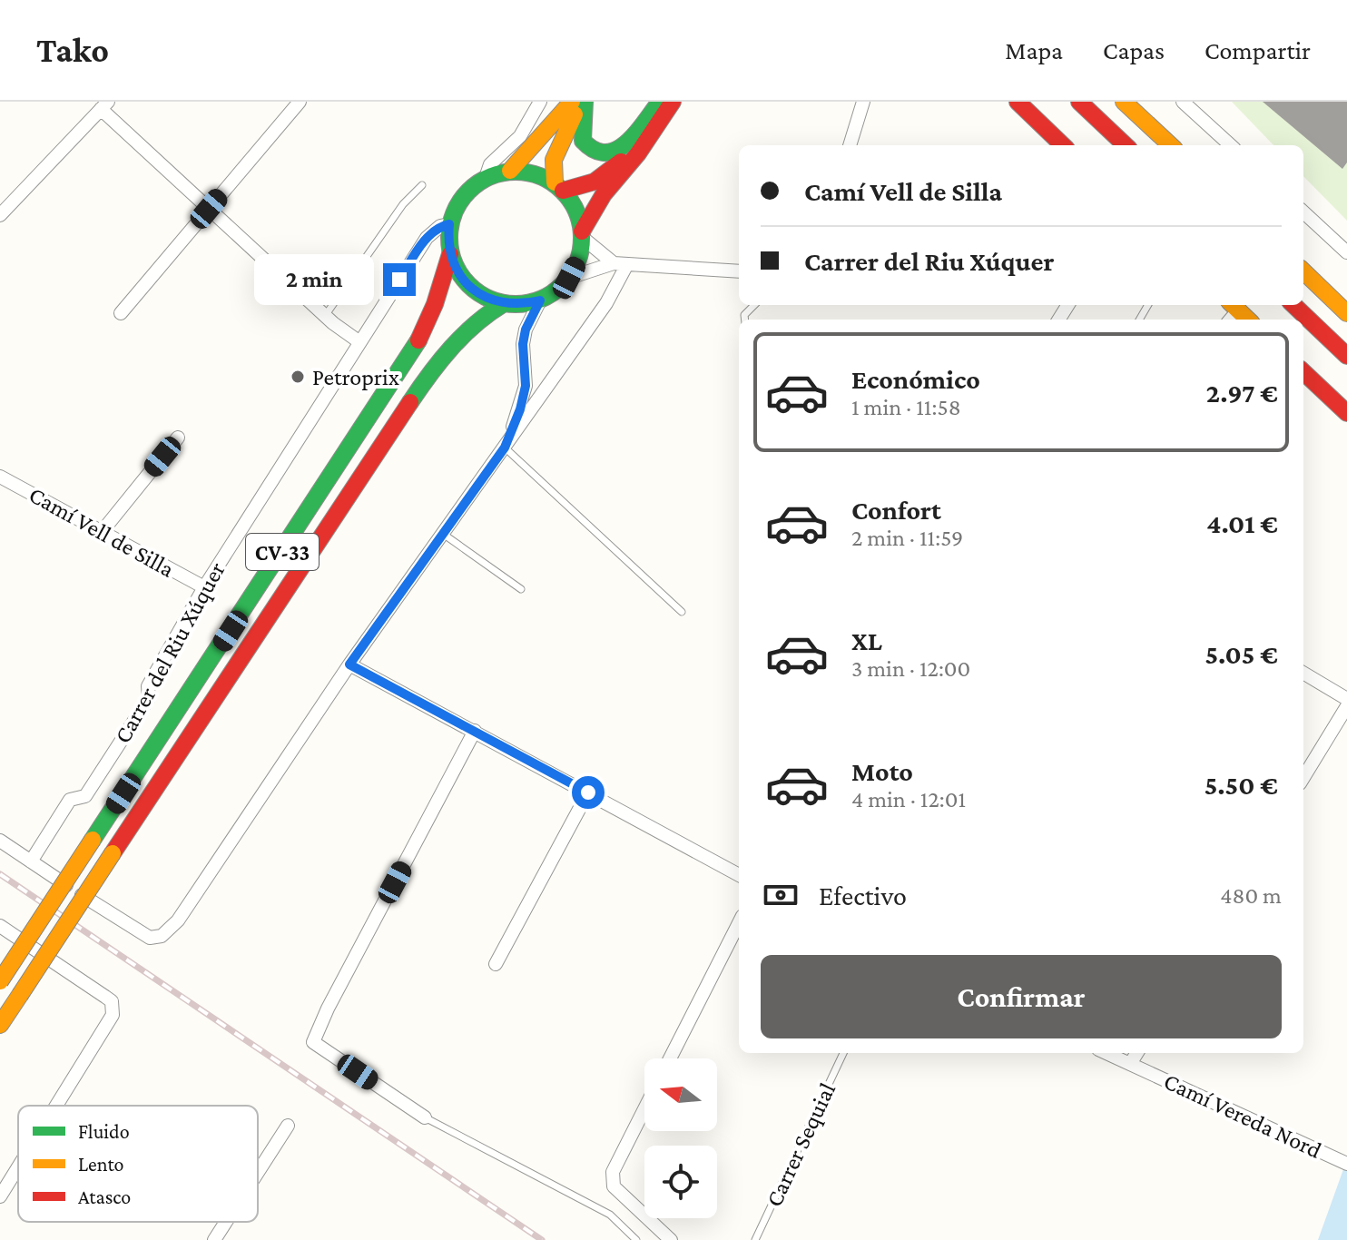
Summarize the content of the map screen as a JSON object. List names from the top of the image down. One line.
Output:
{"streets":{"main road":["CV-33"],"street":["Camí Vell de Silla","Carrer del Riu Xúquer","Camí Vereda Nord"],"lane":["Carrer Sequial"]},"crossings":[["Camí Vell de Silla","Carrer del Riu Xúquer"],["CV-33","Carrer del Riu Xúquer"]],"places":["Petroprix"],"legend":["Fluido","Lento","Atasco"],"north":"left","page":{"header":"Tako","nav":["Mapa","Capas","Compartir"],"banner":["Camí Vell de Silla","Carrer del Riu Xúquer"],"bubble":"2 min","list":[{"name":"Económico","note":"1 min · 11:58","value":"2.97 €"},{"name":"Confort","note":"2 min · 11:59","value":"4.01 €"},{"name":"XL","note":"3 min · 12:00","value":"5.05 €"},{"name":"Moto","note":"4 min · 12:01","value":"5.50 €"}],"pay":["Efectivo","480 m"],"buttons":"Confirmar"}}
